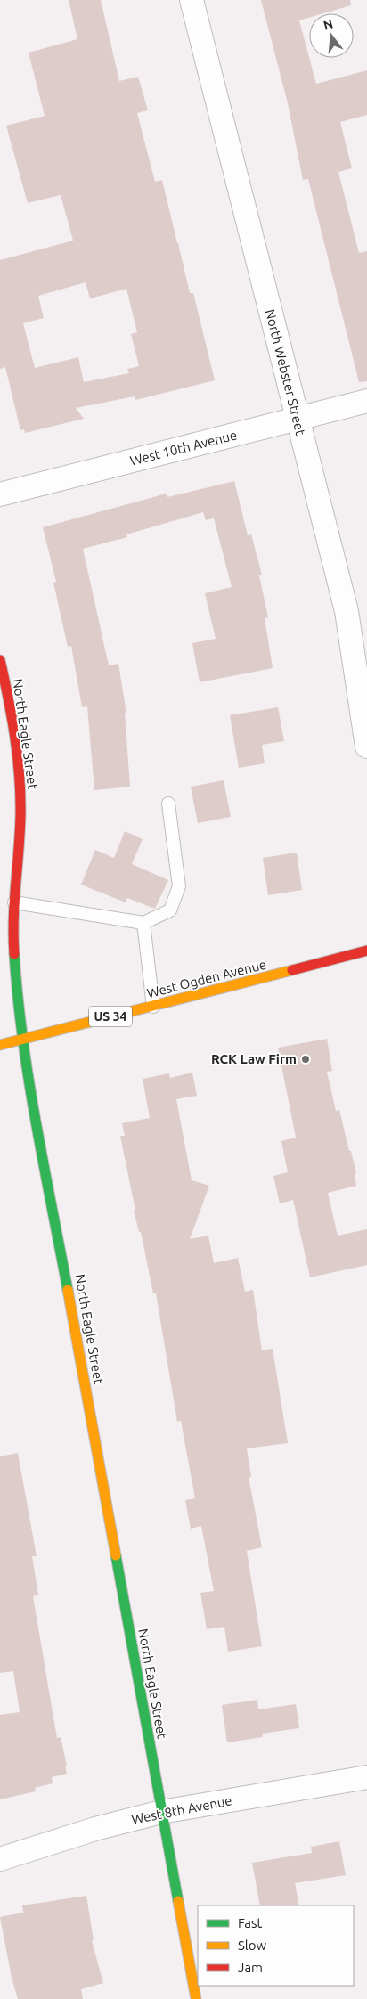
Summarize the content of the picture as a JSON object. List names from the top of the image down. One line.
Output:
{"streets":{"street":["North Webster Street","West 10th Avenue","North Eagle Street","West Ogden Avenue","US 34","West 8th Avenue"]},"crossings":[["North Webster Street","West 10th Avenue"],["North Eagle Street","West Ogden Avenue"],["North Eagle Street","West 8th Avenue"]],"places":["RCK Law Firm"],"legend":["Fast","Slow","Jam"],"north":"top"}
